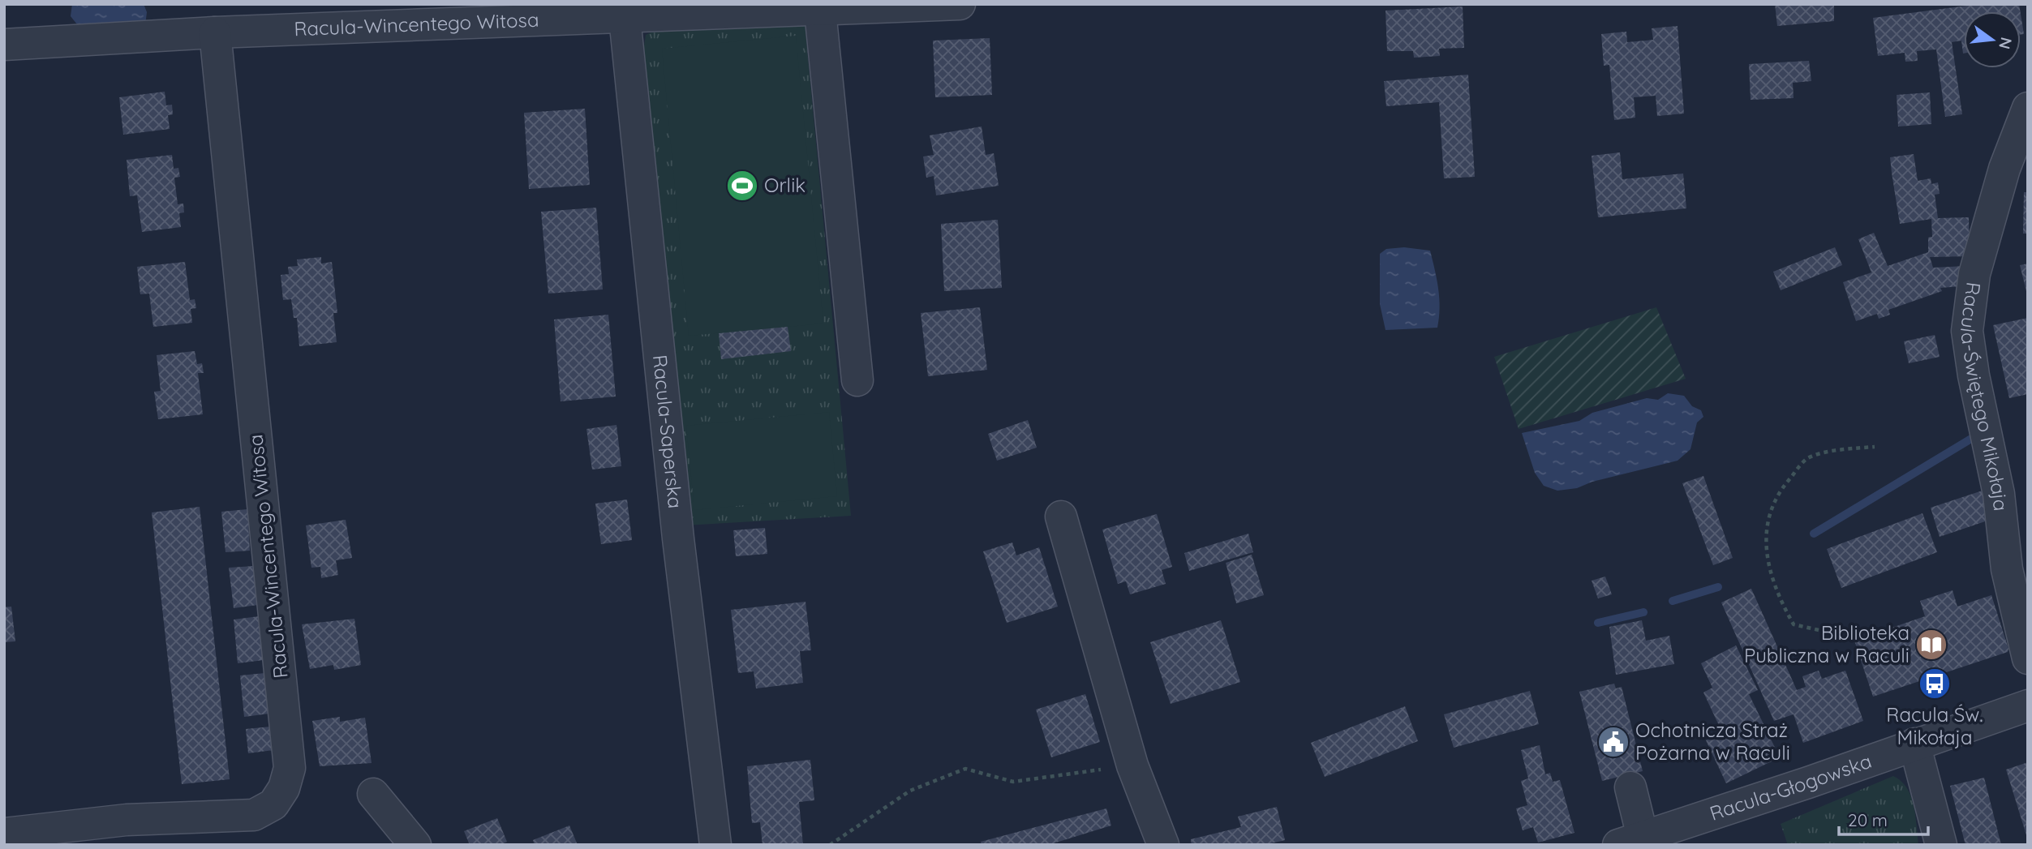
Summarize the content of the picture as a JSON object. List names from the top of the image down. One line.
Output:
{"streets":{"street":["Racula-Wincentego Witosa","Racula-Świętego Mikołaja","Racula-Saperska","Racula-Głogowska"]},"crossings":[["Racula-Wincentego Witosa","Racula-Saperska"]],"places":{"sports":["Orlik"],"library":["Biblioteka Publiczna w Raculi"],"bus stop":["Racula Św. Mikołaja"],"public building":["Ochotnicza Straż Pożarna w Raculi"]},"scale_bar":"20 m","north":"right"}
